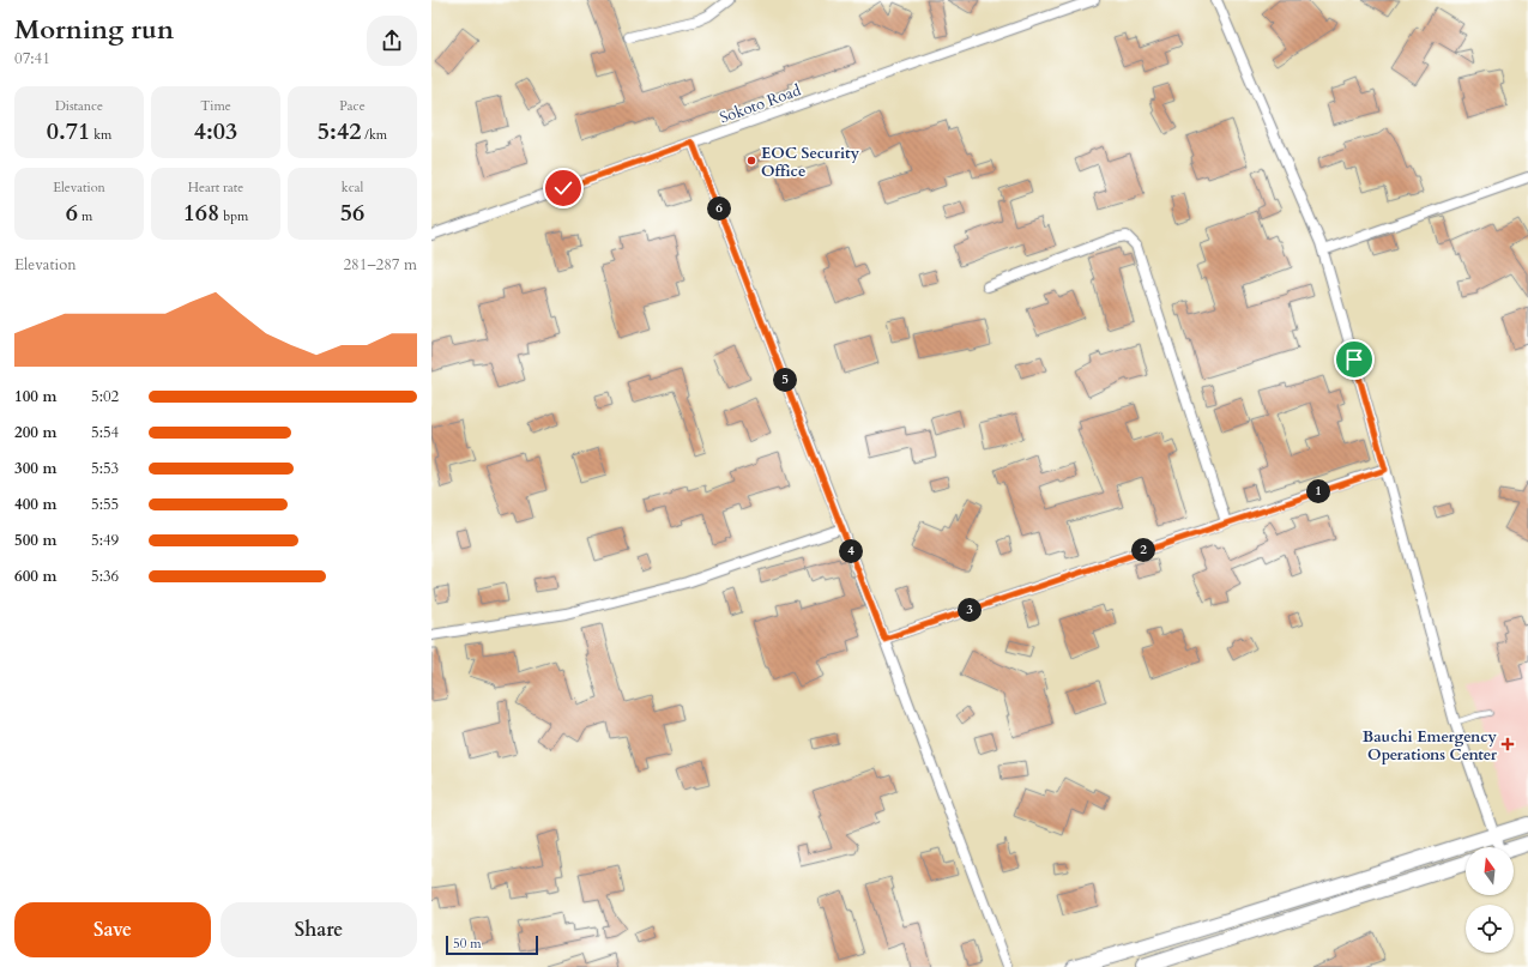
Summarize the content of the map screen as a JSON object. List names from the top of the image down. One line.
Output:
{"streets":{"street":["Sokoto Road"]},"places":{"other":["EOC Security Office"],"health":["Bauchi Emergency Operations Center"]},"scale_bar":"50 m","north":"top","page":{"heading":["Morning run","07:41"],"stats":[["Distance","0.71 km"],["Time","4:03"],["Pace","5:42 /km"],["Elevation","6 m"],["Heart rate","168 bpm"],["kcal","56"]],"pins":["6","5","1","2","4","3"],"chart":["Elevation","281–287 m"],"list":[{"name":"100 m","note":"5:02"},{"name":"200 m","note":"5:54"},{"name":"300 m","note":"5:53"},{"name":"400 m","note":"5:55"},{"name":"500 m","note":"5:49"},{"name":"600 m","note":"5:36"}],"buttons":["Save","Share"],"scale":"50 m"}}
